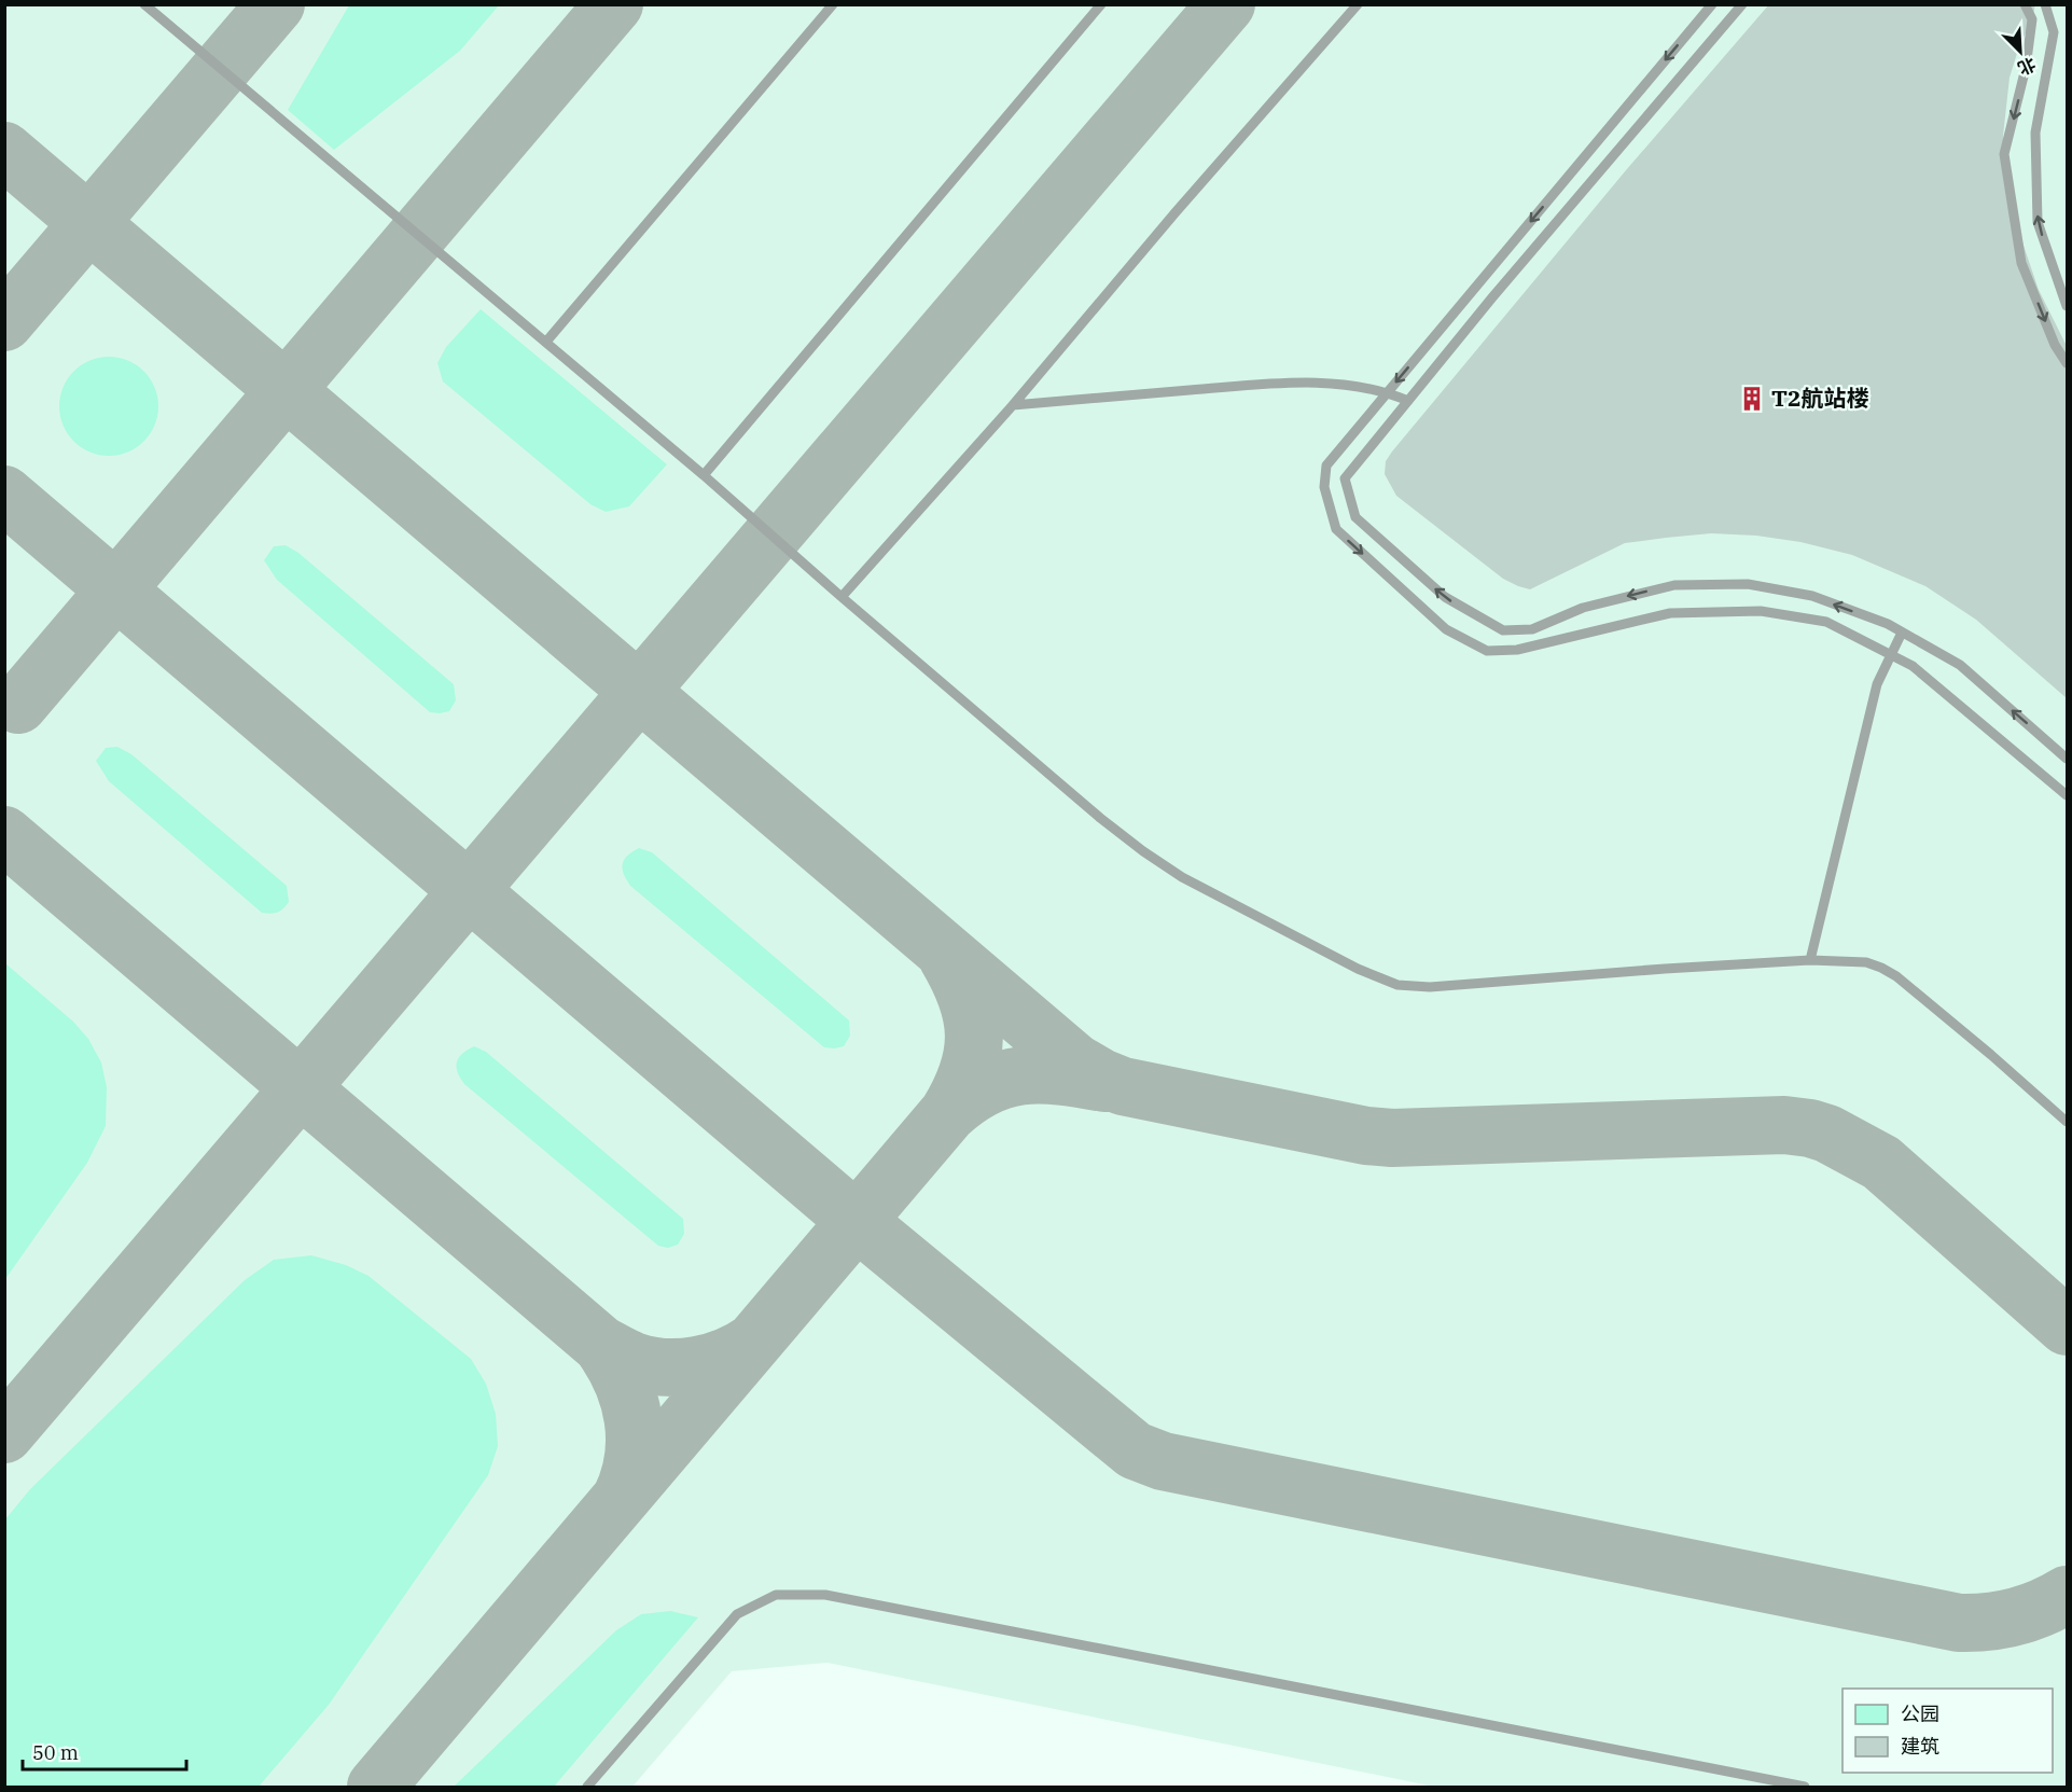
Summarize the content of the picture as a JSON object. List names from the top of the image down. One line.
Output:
{"places":{"building":["T2航站楼"]},"legend":["公园","建筑"],"scale_bar":"50 m","north":"bottom right"}
